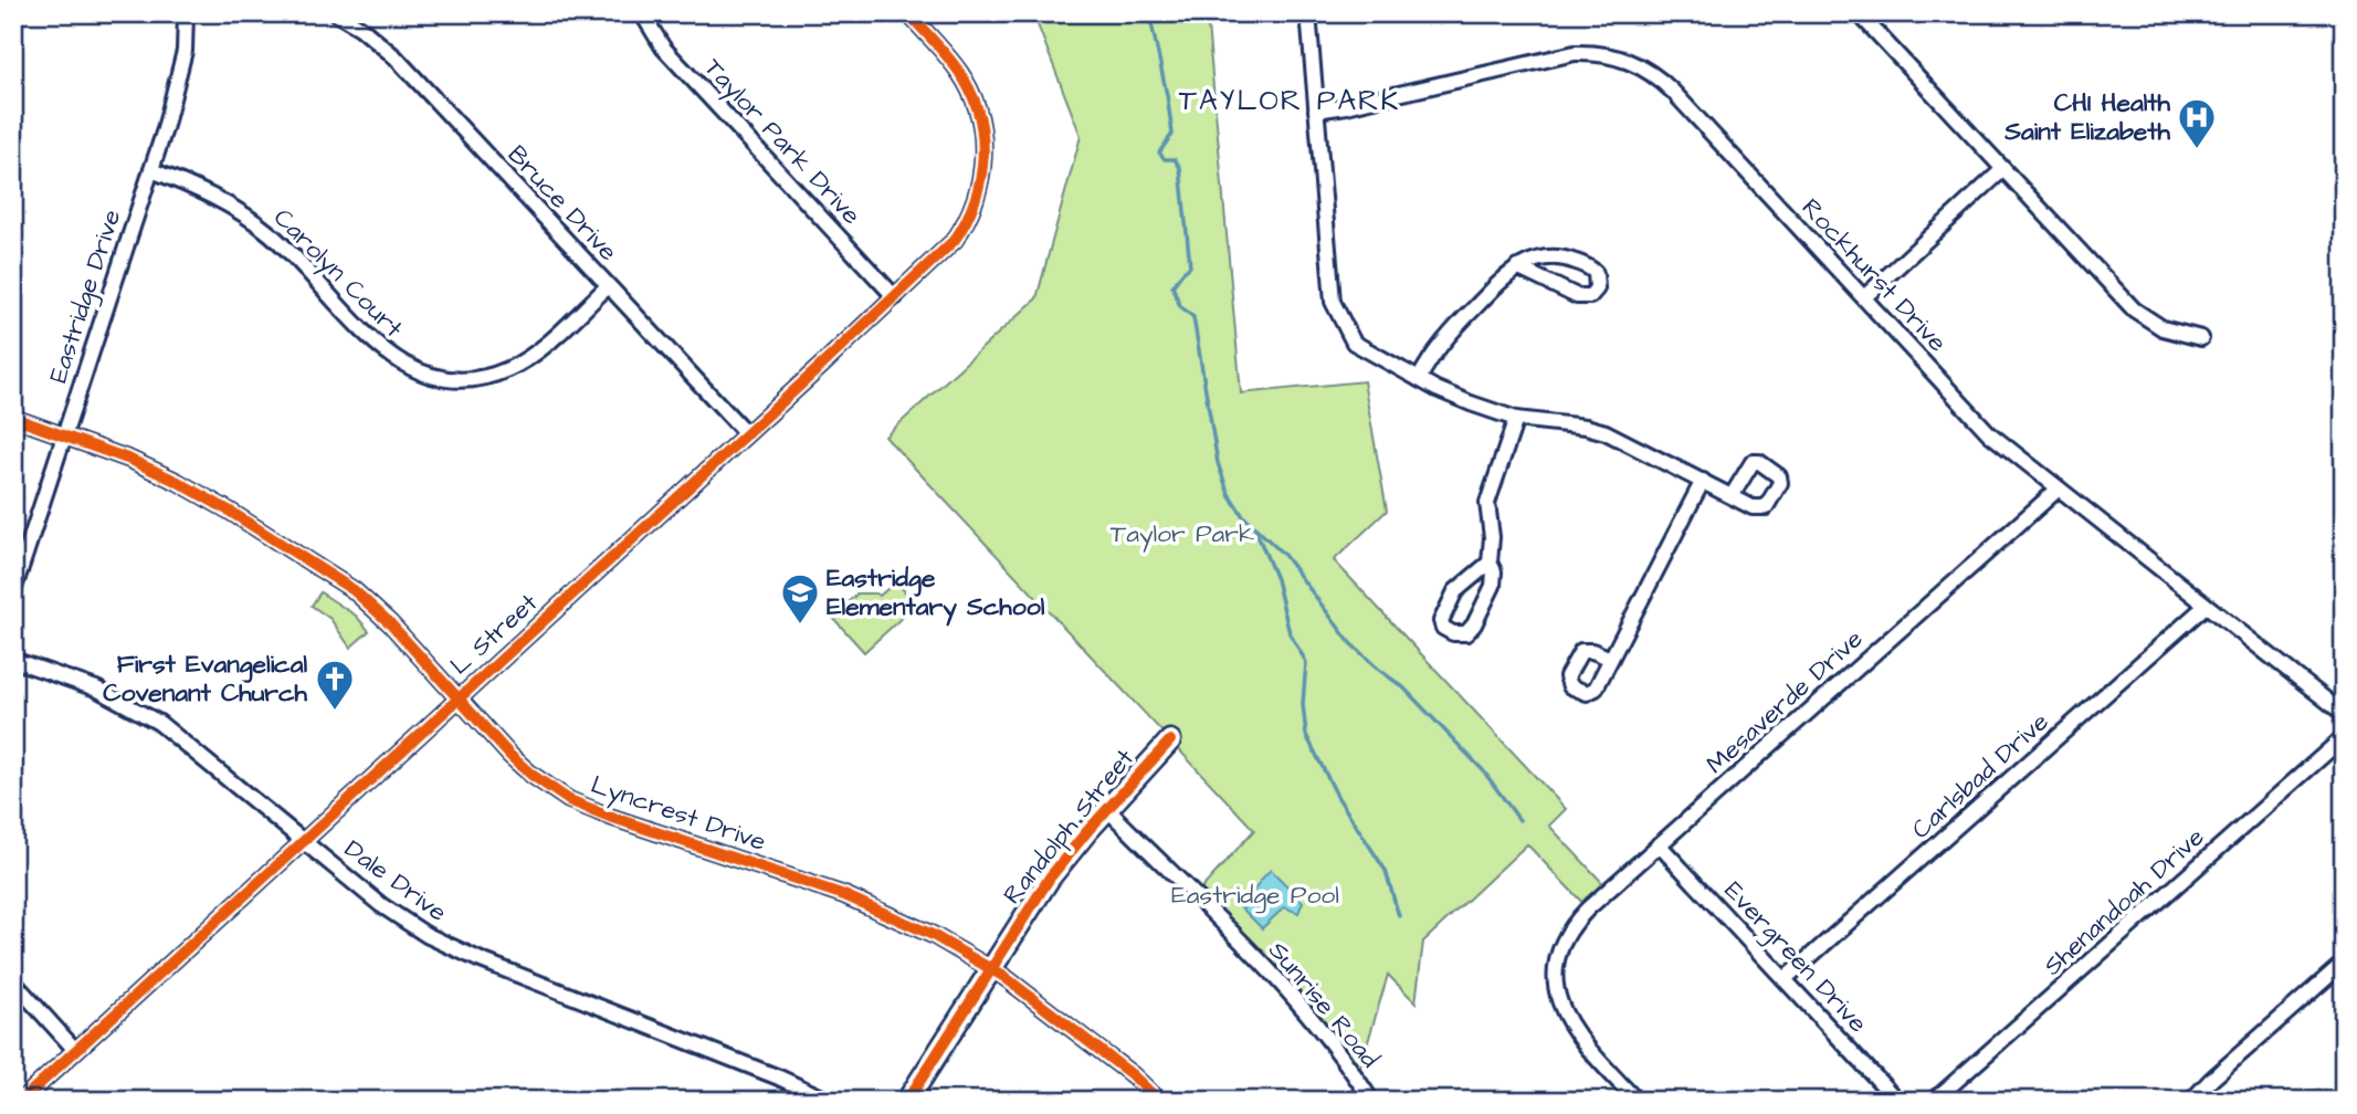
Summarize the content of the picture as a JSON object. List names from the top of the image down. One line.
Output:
{"streets":{"street":["Taylor Park Drive","Bruce Drive","Carolyn Court","Rockhurst Drive","Eastridge Drive","L Street","Mesaverde Drive","Carlsbad Drive","Lyncrest Drive","Randolph Street","Dale Drive","Shenandoah Drive","Evergreen Drive","Sunrise Road"]},"crossings":[["Taylor Park Drive","L Street"],["Bruce Drive","Carolyn Court"],["Bruce Drive","L Street"],["Carolyn Court","Eastridge Drive"],["Rockhurst Drive","Mesaverde Drive"],["Rockhurst Drive","Carlsbad Drive"],["Eastridge Drive","Lyncrest Drive"],["L Street","Lyncrest Drive"],["L Street","Dale Drive"],["Mesaverde Drive","Evergreen Drive"],["Carlsbad Drive","Evergreen Drive"],["Lyncrest Drive","Randolph Street"],["Randolph Street","Sunrise Road"]],"districts":["TAYLOR PARK"],"parks":["Taylor Park","Eastridge Pool"],"places":{"hospital":["CHI Health Saint Elizabeth"],"school or university":["Eastridge Elementary School"],"church":["First Evangelical Covenant Church"]}}
